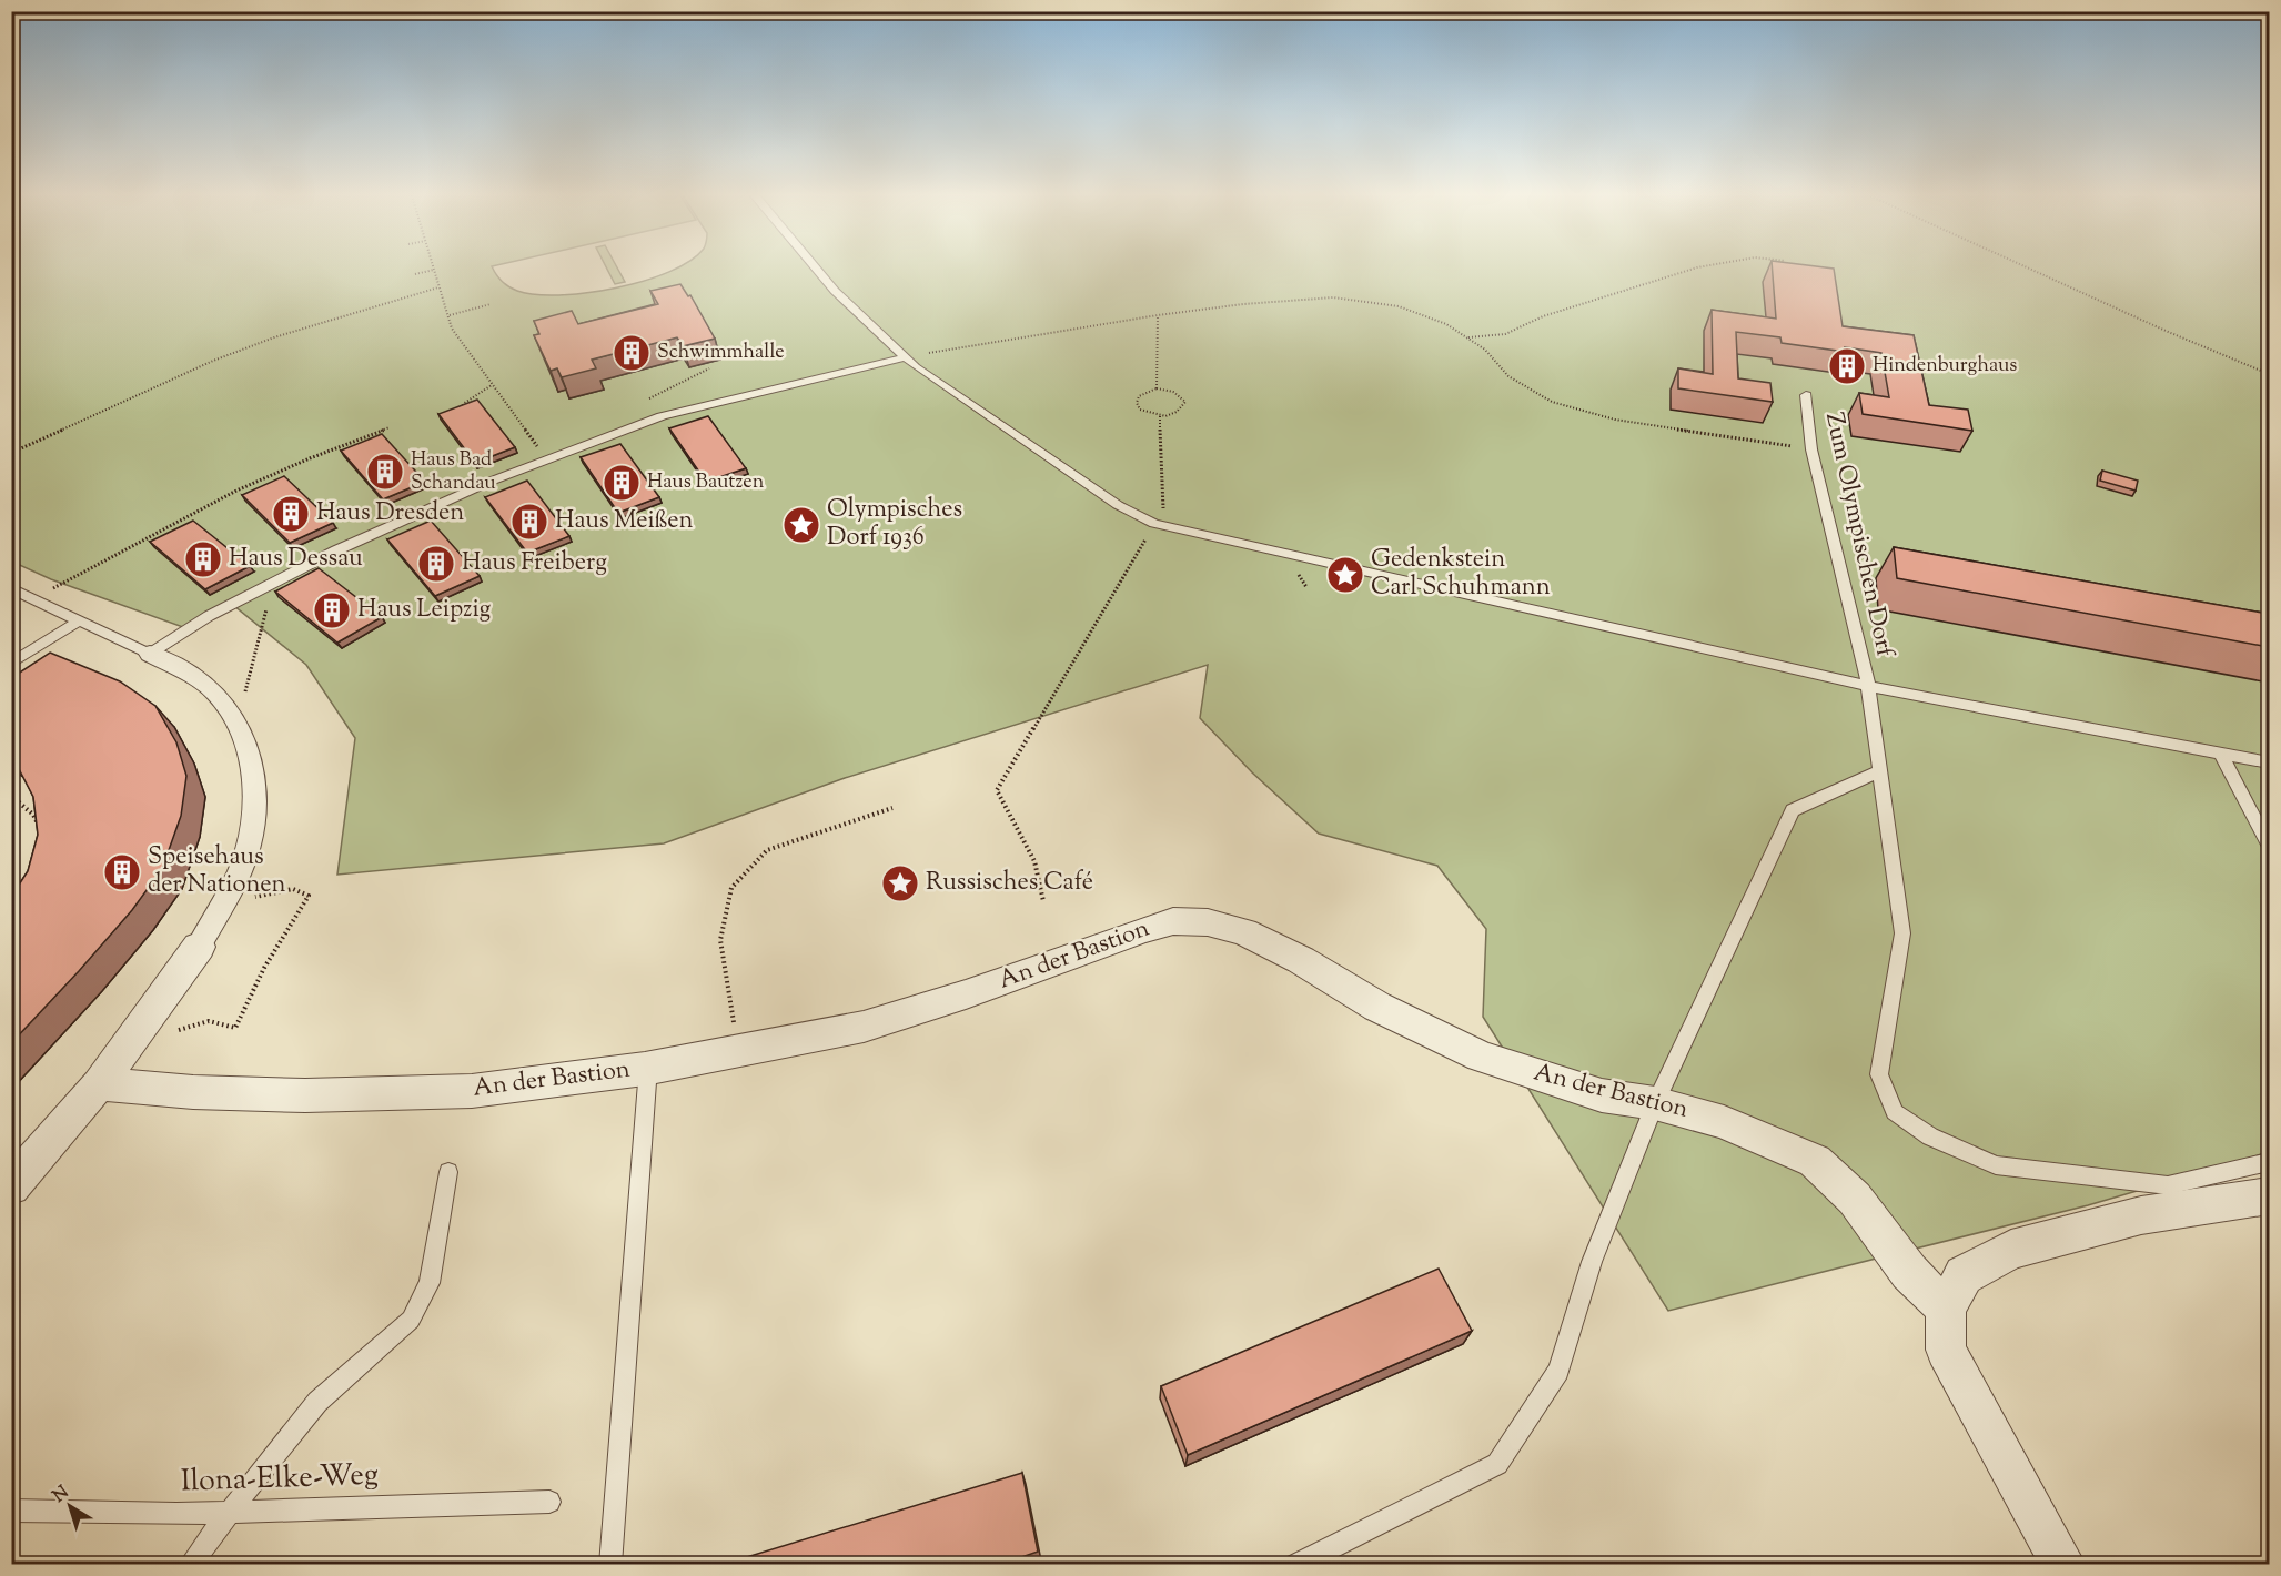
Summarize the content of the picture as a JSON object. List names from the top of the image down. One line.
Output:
{"streets":{"street":["An der Bastion"],"lane":["Zum Olympischen Dorf","Ilona-Elke-Weg"]},"places":{"building":["Schwimmhalle","Hindenburghaus","Haus Bad Schandau","Haus Bautzen","Haus Dresden","Haus Meißen","Haus Dessau","Haus Freiberg","Haus Leipzig","Speisehaus der Nationen"],"place":["Olympisches Dorf 1936","Gedenkstein Carl Schuhmann","Russisches Café"]},"north":"top left"}
